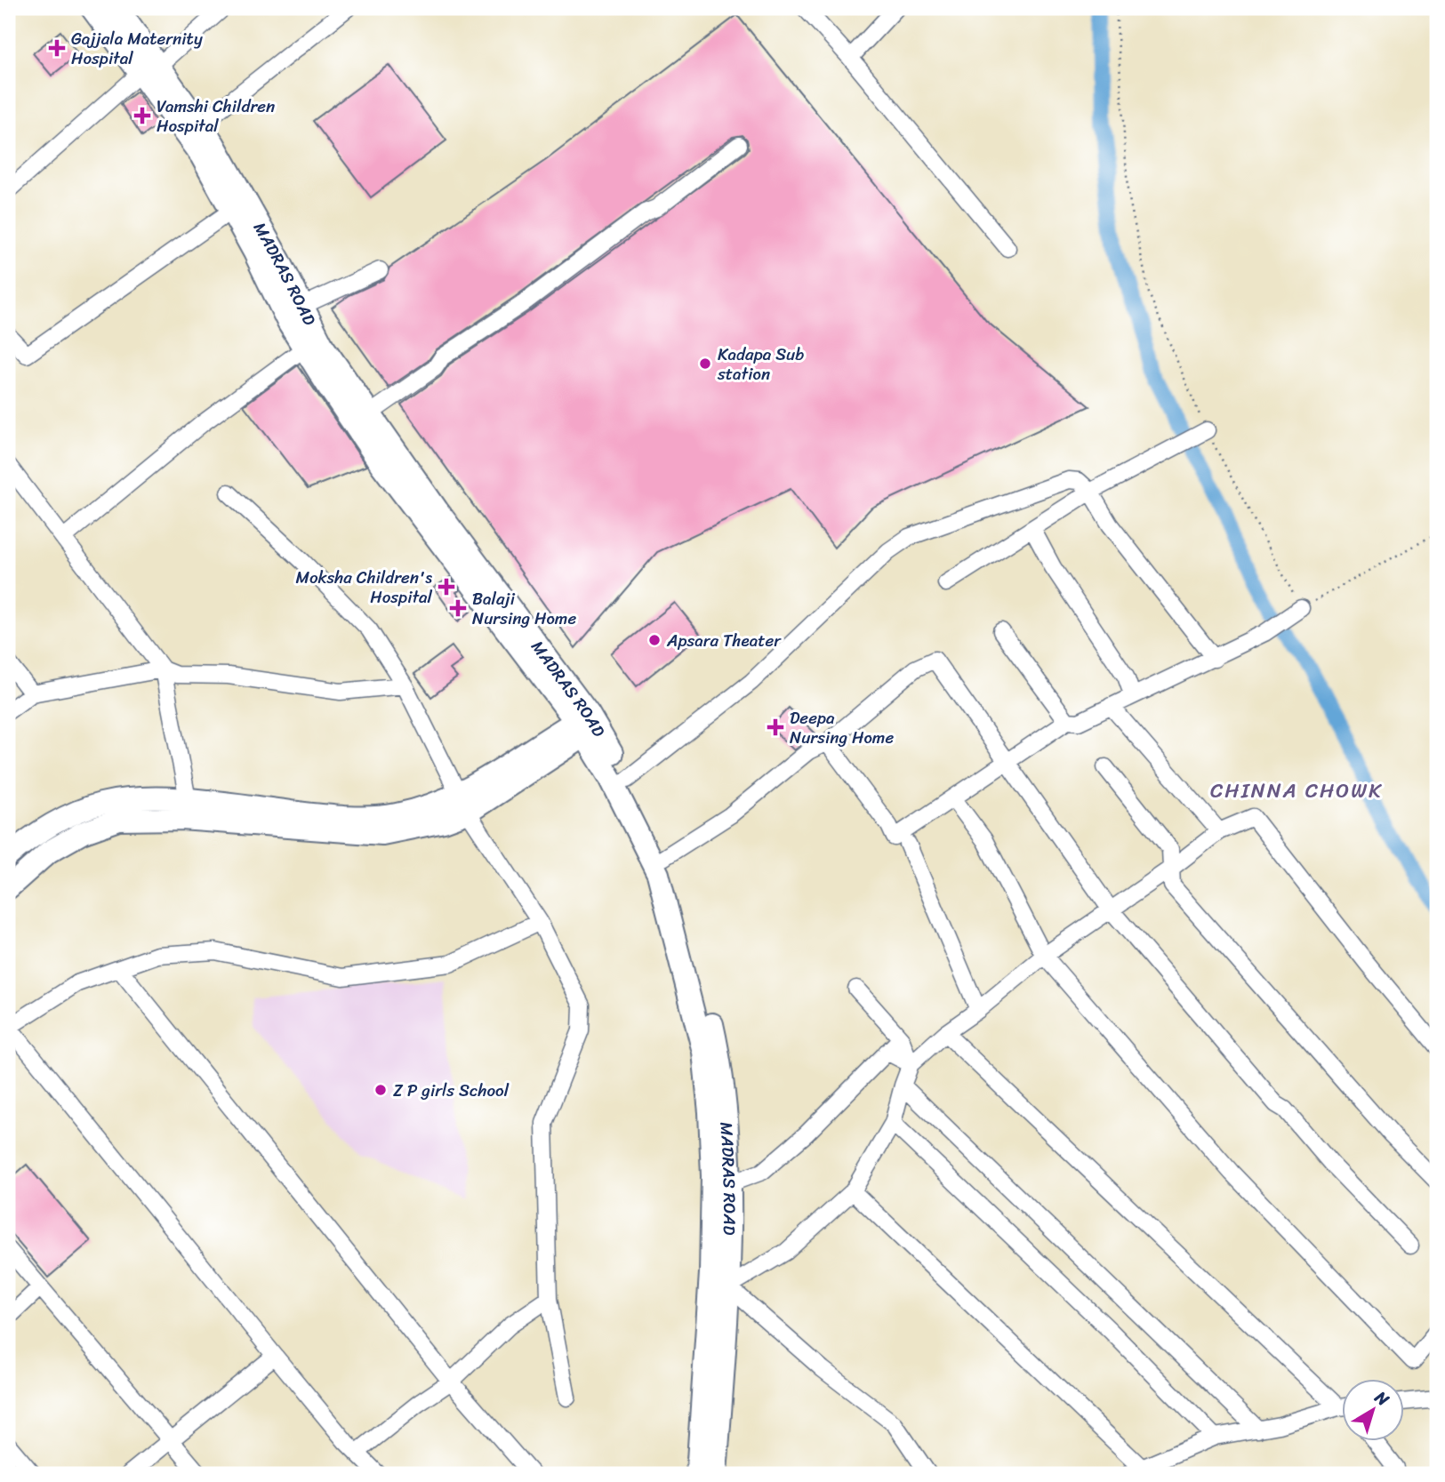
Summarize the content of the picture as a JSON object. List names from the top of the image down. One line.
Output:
{"streets":{"main road":["MADRAS ROAD"]},"districts":["CHINNA CHOWK"],"places":{"health":["Gajjala Maternity Hospital","Vamshi Children Hospital","Moksha Children's Hospital","Balaji Nursing Home","Deepa Nursing Home"],"other":["Kadapa Sub station","Apsara Theater","Z P girls School"]},"north":"top right"}
